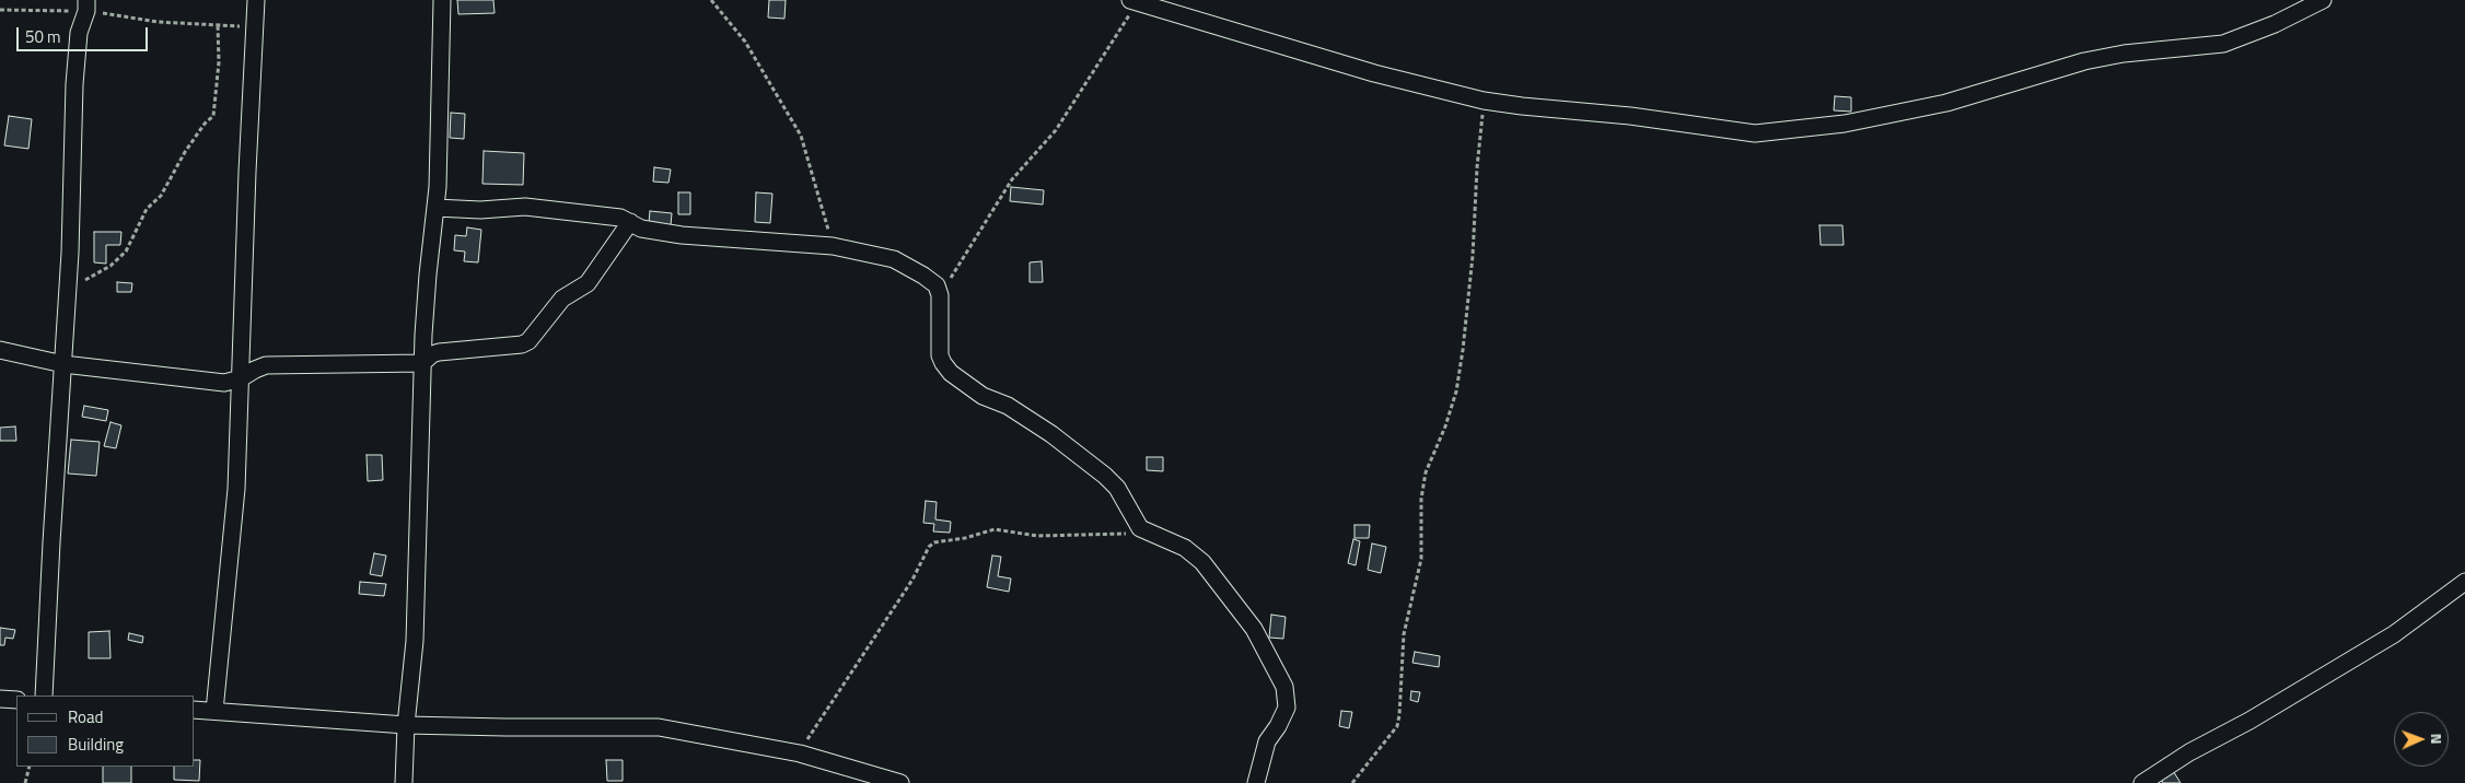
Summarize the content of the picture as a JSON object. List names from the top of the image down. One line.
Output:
{"legend":["Road","Building"],"scale_bar":"50 m","north":"right"}
